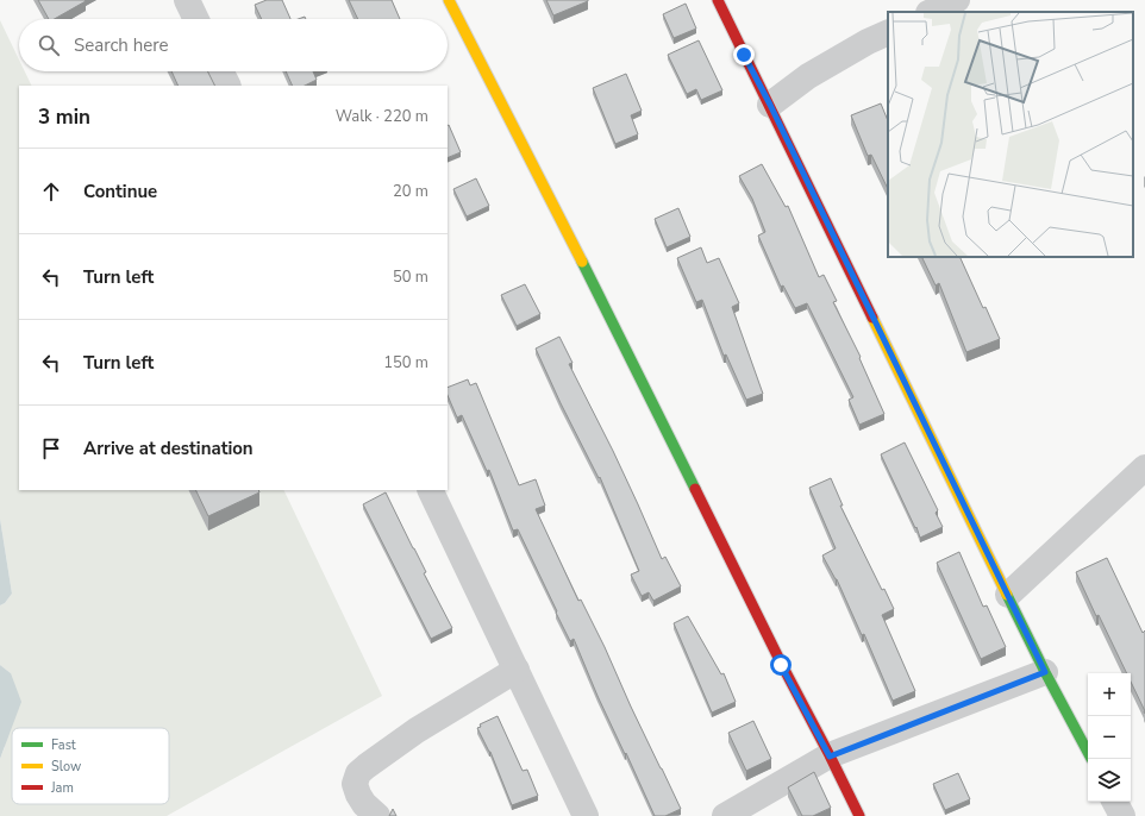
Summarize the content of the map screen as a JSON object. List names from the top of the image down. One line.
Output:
{"legend":["Fast","Slow","Jam"],"page":{"search":"Search here","heading":["3 min","Walk · 220 m"],"list":[["Continue","20 m"],["Turn left","50 m"],["Turn left","150 m"],"Arrive at destination"],"map_buttons":["+","−"]}}
